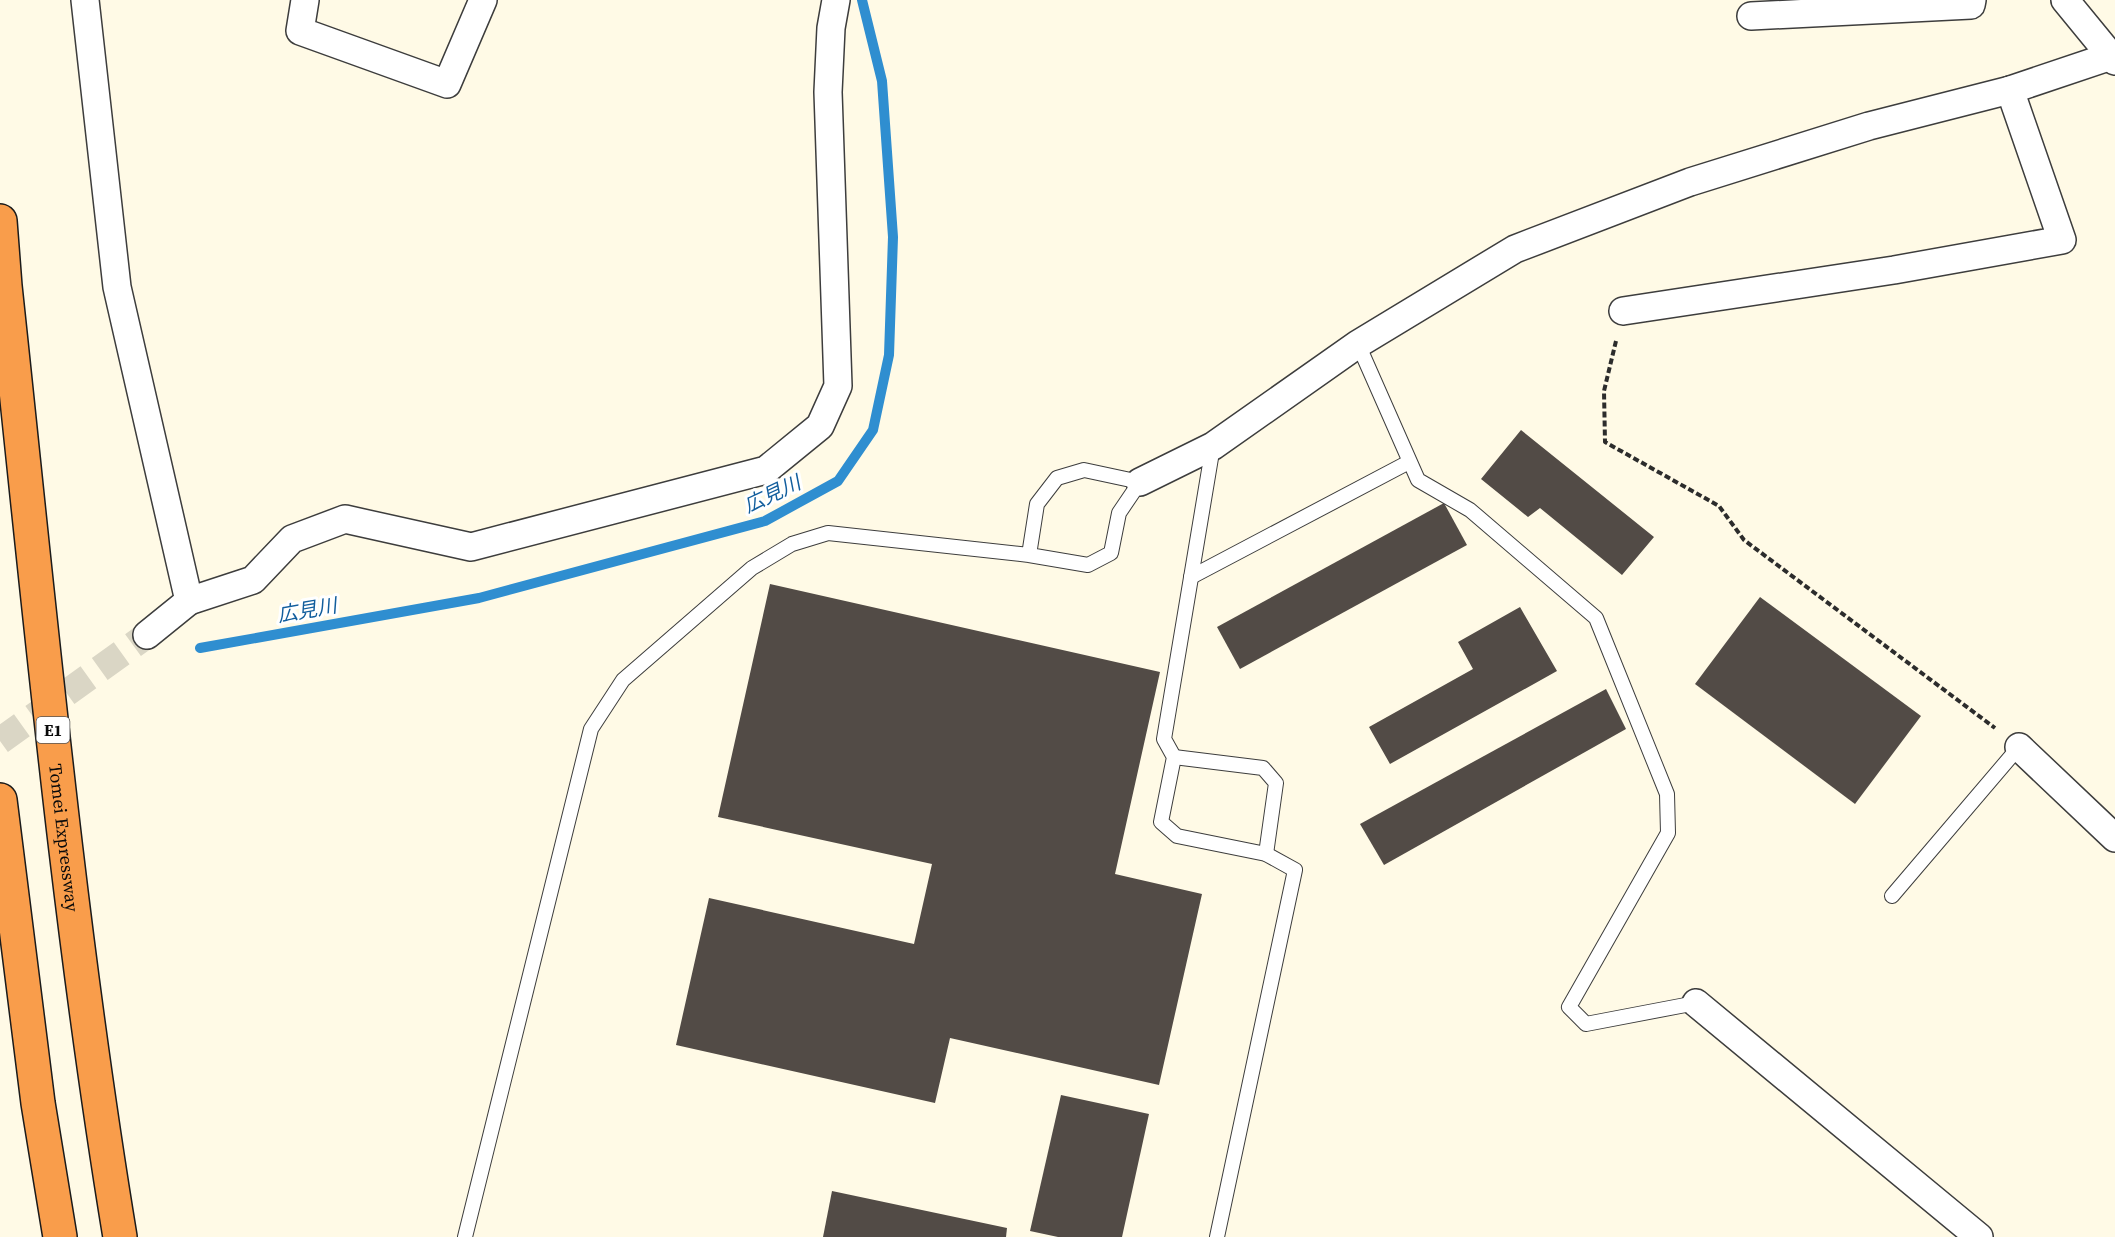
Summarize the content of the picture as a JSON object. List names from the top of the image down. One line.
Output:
{"streets":{"highway":["E1","Tomei Expressway"]},"water":["広見川"]}
